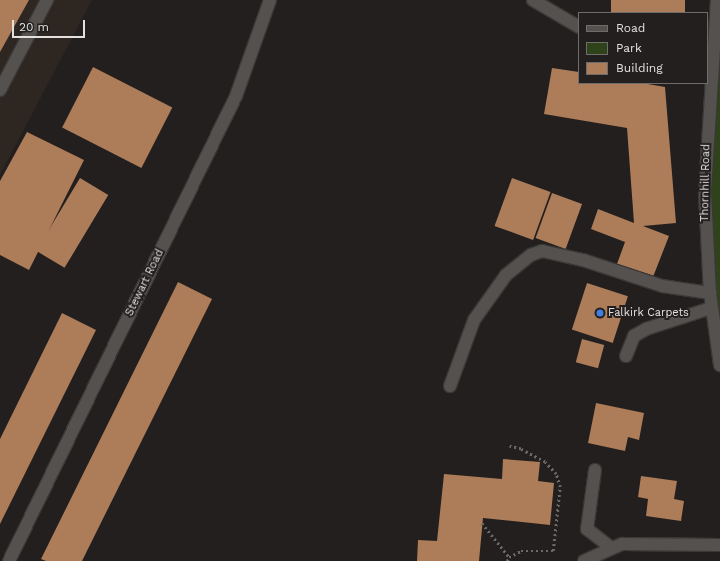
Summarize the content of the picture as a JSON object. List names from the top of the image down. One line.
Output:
{"streets":{"street":["Thornhill Road","Stewart Road"]},"places":["Falkirk Carpets"],"legend":["Road","Park","Building"],"scale_bar":"20 m"}
